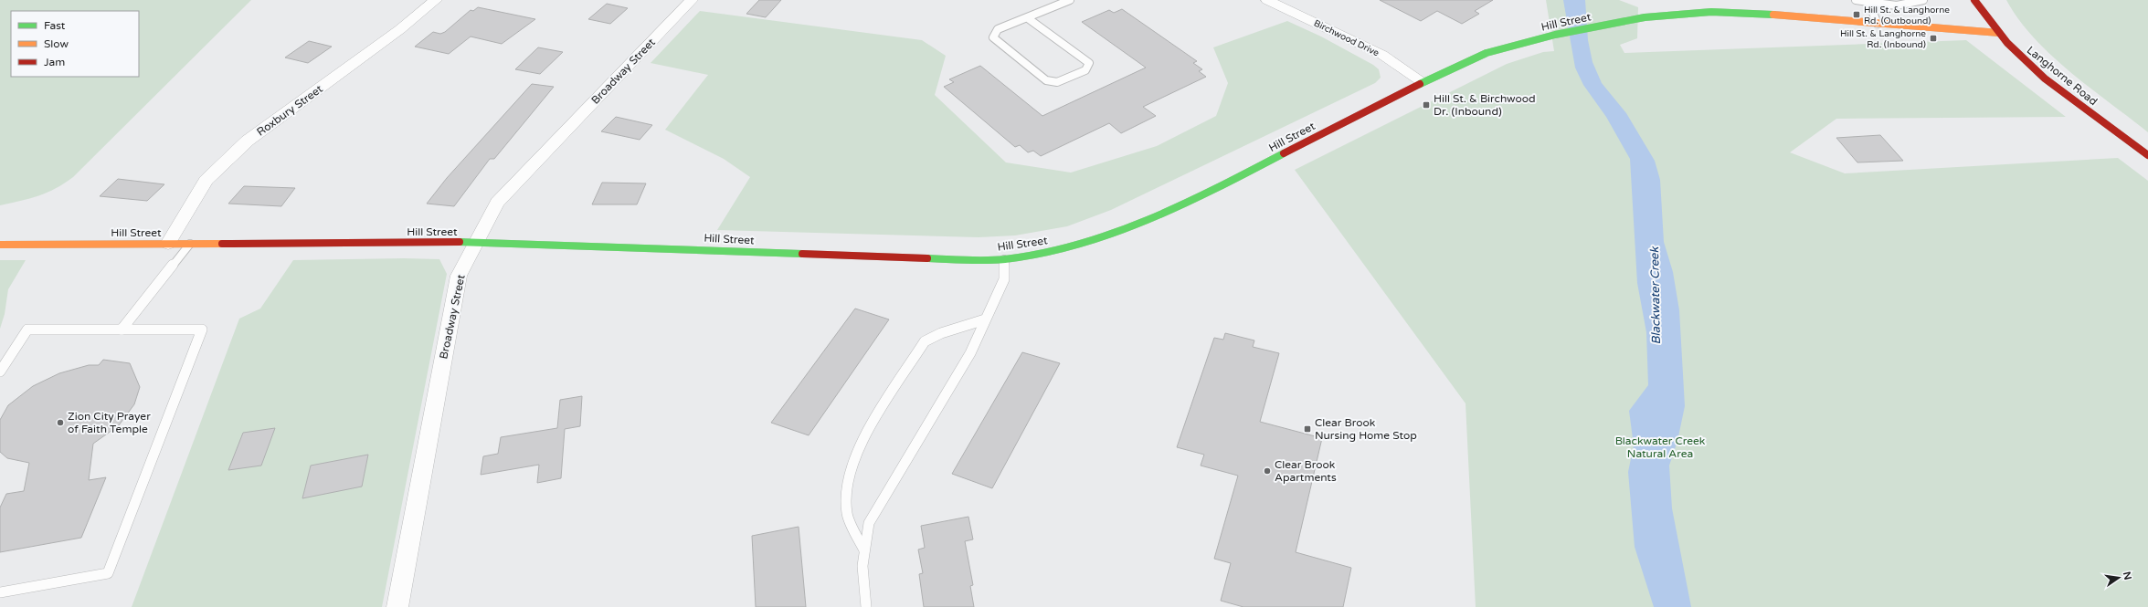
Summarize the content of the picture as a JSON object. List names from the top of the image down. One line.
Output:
{"streets":{"street":["Hill Street","Birchwood Drive","Broadway Street","Langhorne Road","Roxbury Street"]},"crossings":[["Hill Street","Birchwood Drive"],["Hill Street","Broadway Street"],["Hill Street","Langhorne Road"],["Hill Street","Roxbury Street"]],"water":["Blackwater Creek"],"parks":["Blackwater Creek Natural Area"],"places":{"transit":["Hill St. & Langhorne Rd. (Outbound)","Hill St. & Langhorne Rd. (Inbound)","Hill St. & Birchwood Dr. (Inbound)","Clear Brook Nursing Home Stop"],"other":["Zion City Prayer of Faith Temple","Clear Brook Apartments"]},"legend":["Fast","Slow","Jam"],"north":"right"}
